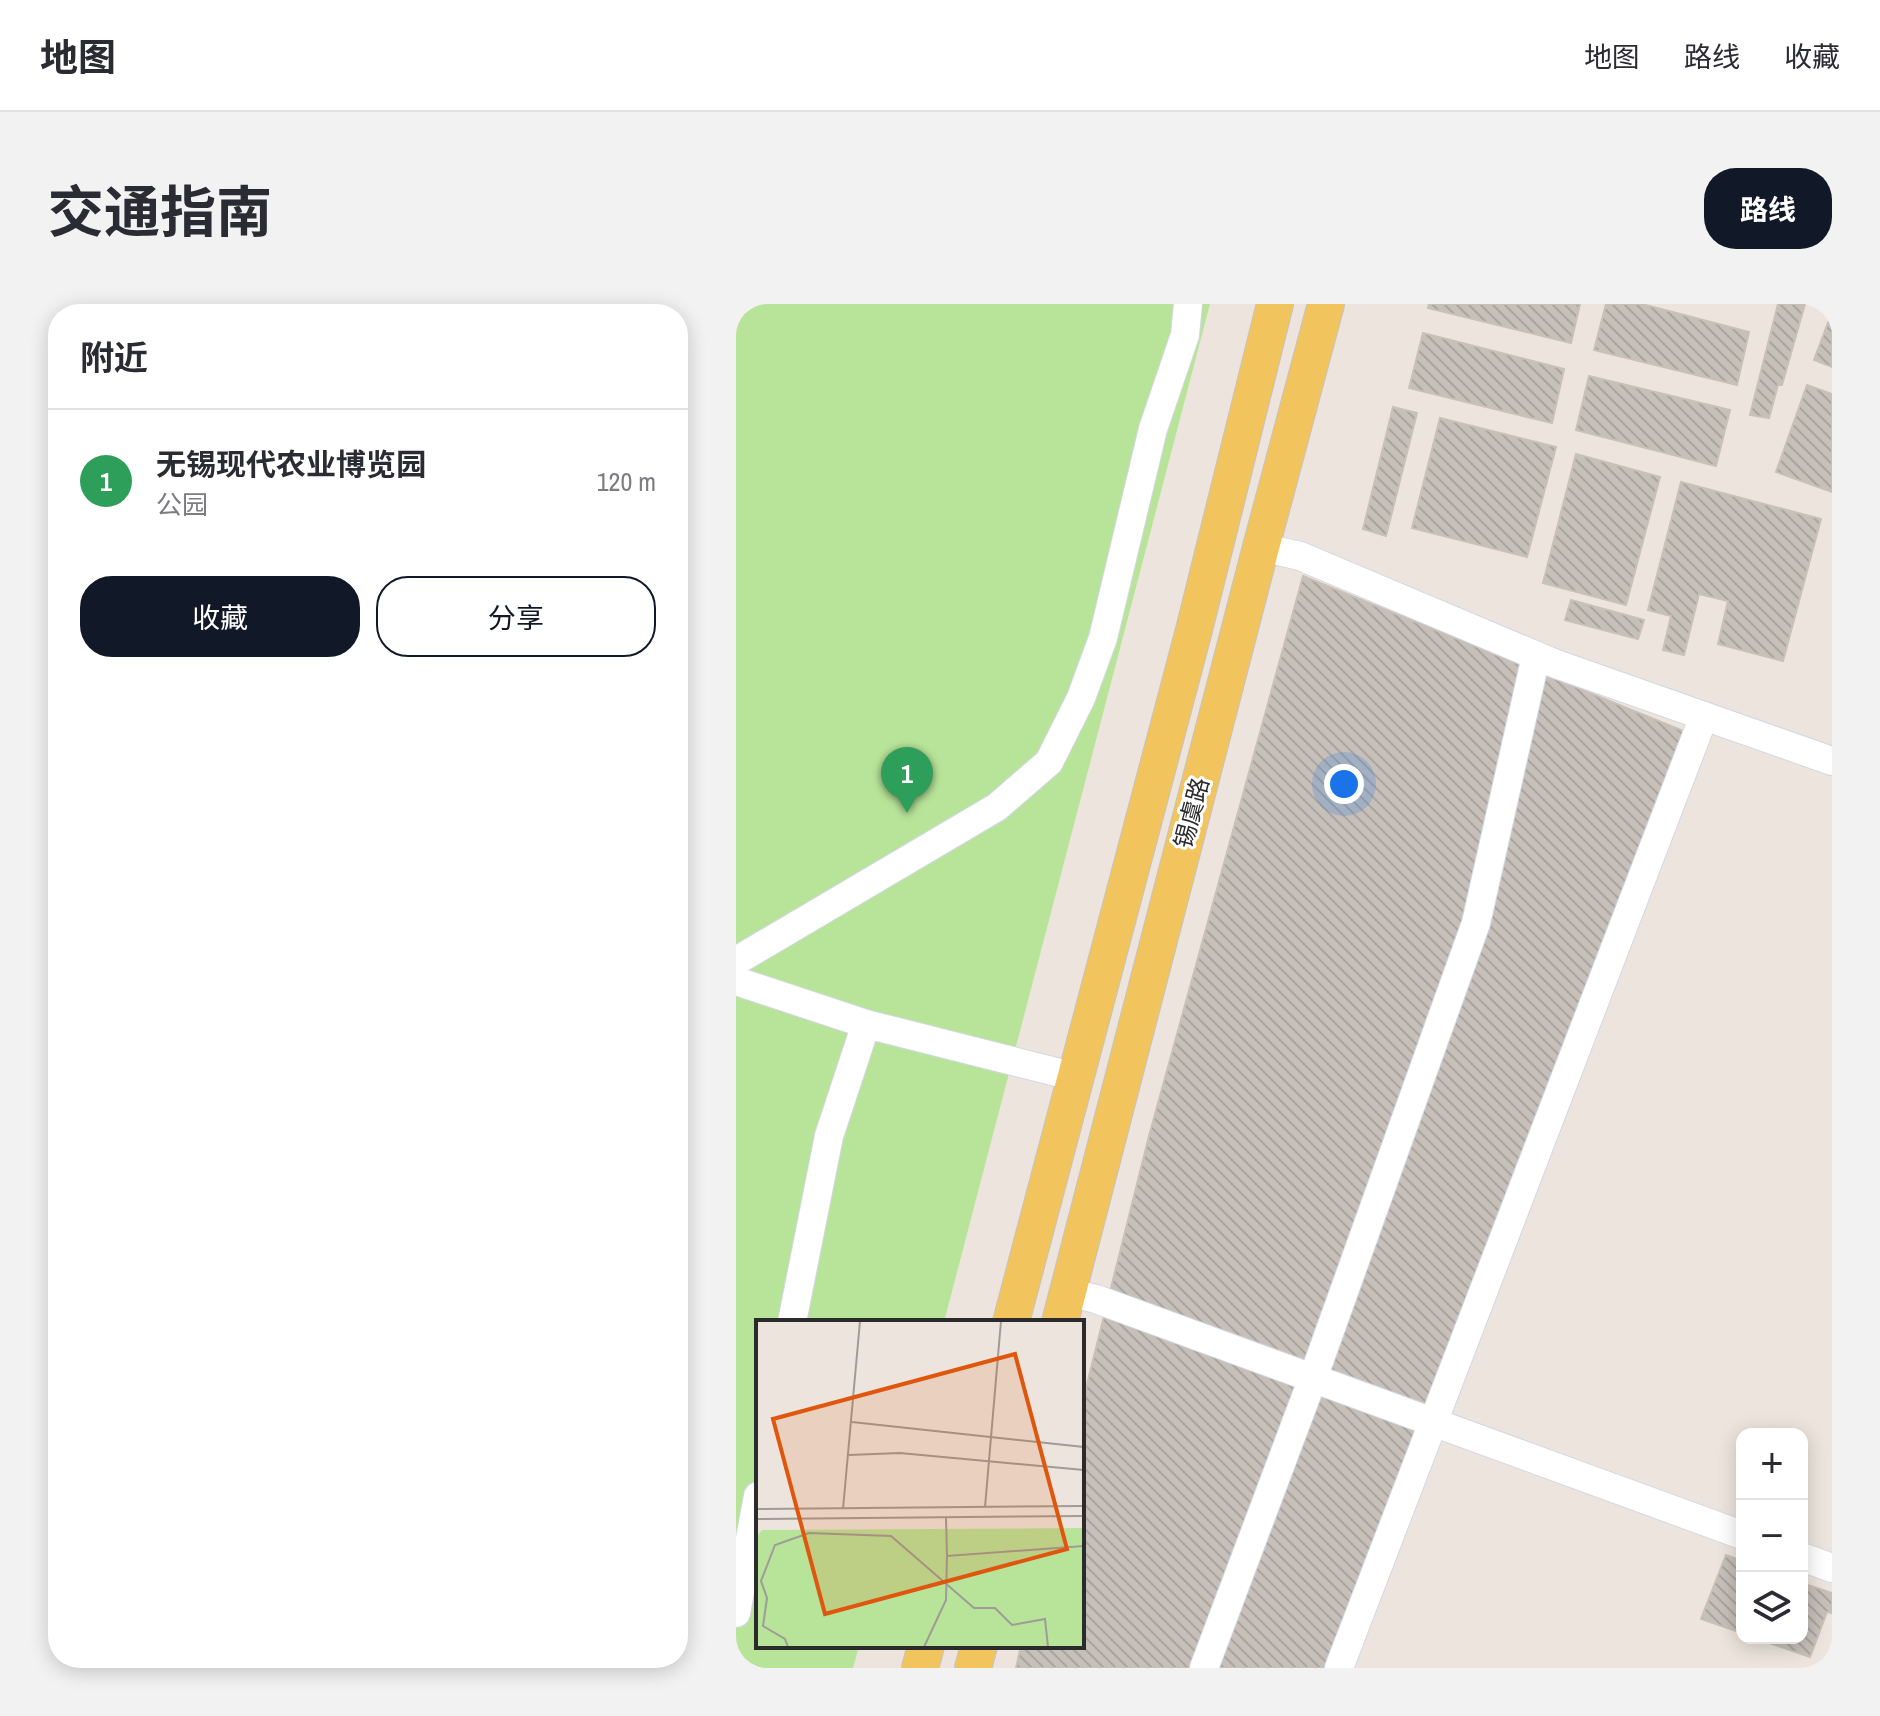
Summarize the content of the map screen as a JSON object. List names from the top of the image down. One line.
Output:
{"streets":{"main road":["锡虞路"]},"page":{"header":"地图","nav":["地图","路线","收藏"],"title":"交通指南","buttons":["路线",["收藏","分享"]],"heading":"附近","list":[{"mark":"1","name":"无锡现代农业博览园","note":"公园","value":"120 m"}],"pins":"1","map_buttons":["+","−"]}}
